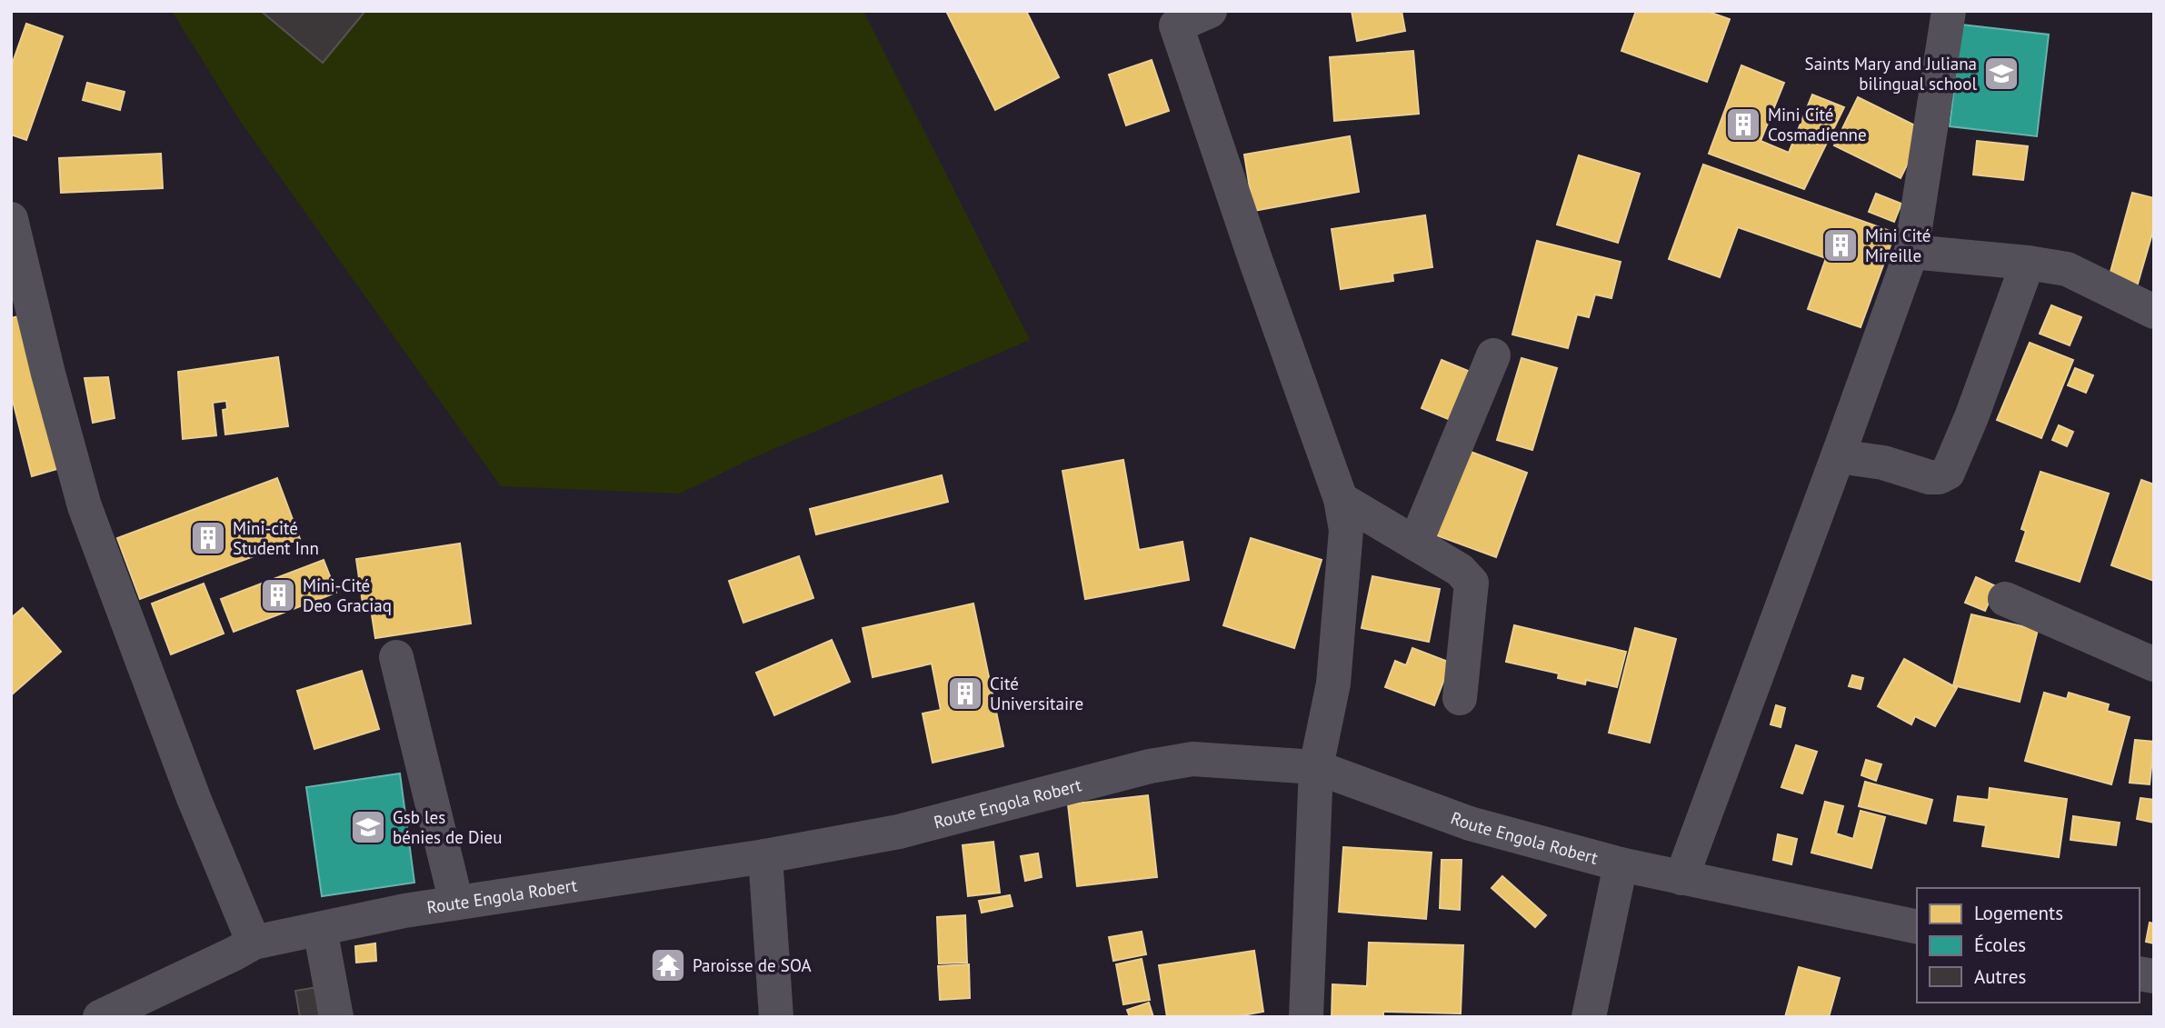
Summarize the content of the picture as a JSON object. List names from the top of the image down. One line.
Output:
{"streets":{"street":["Route Engola Robert"]},"places":{"school or university":["Saints Mary and Juliana bilingual school","Gsb les bénies de Dieu"],"building":["Mini Cité Cosmadienne","Mini Cité Mireille","Mini-cité Student Inn","Mini-Cité Deo Graciaq","Cité Universitaire"],"temple":["Paroisse de SOA"]},"legend":["Logements","Écoles","Autres"]}
